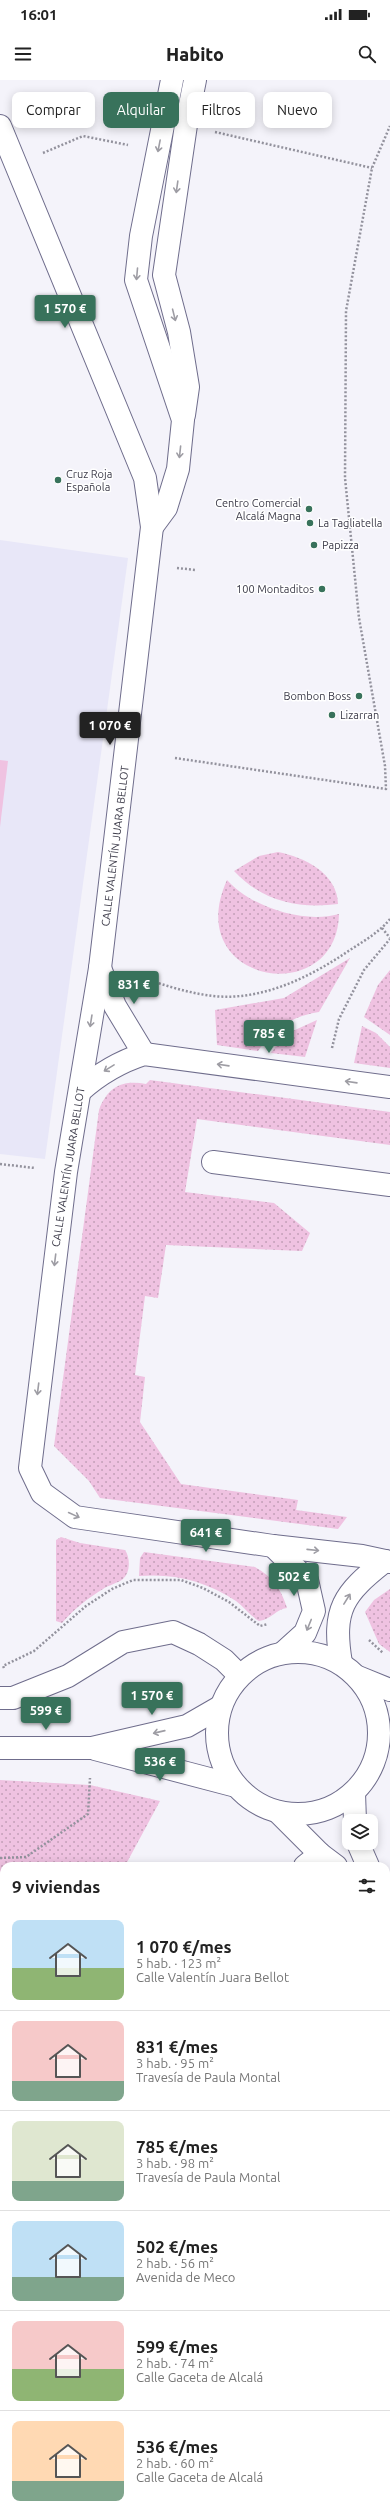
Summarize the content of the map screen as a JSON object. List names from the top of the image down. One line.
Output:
{"streets":{"street":["CALLE VALENTÍN JUARA BELLOT"]},"places":["Cruz Roja Española","Centro Comercial Alcalá Magna","La Tagliatella","Papizza","100 Montaditos","Bombon Boss","Lizarran"],"page":{"status":"16:01","header":"Habito","chip":["Comprar","Alquilar","Filtros","Nuevo"],"price":["1 570 €","1 070 €","831 €","785 €","641 €","502 €","1 570 €","599 €","536 €"],"heading":"9 viviendas","list":[{"name":"1 070 €/mes","note":"5 hab. · 123 m² · Calle Valentín Juara Bellot"},{"name":"831 €/mes","note":"3 hab. · 95 m² · Travesía de Paula Montal"},{"name":"785 €/mes","note":"3 hab. · 98 m² · Travesía de Paula Montal"},{"name":"502 €/mes","note":"2 hab. · 56 m² · Avenida de Meco"},{"name":"599 €/mes","note":"2 hab. · 74 m² · Calle Gaceta de Alcalá"},{"name":"536 €/mes","note":"2 hab. · 60 m² · Calle Gaceta de Alcalá"}]}}
